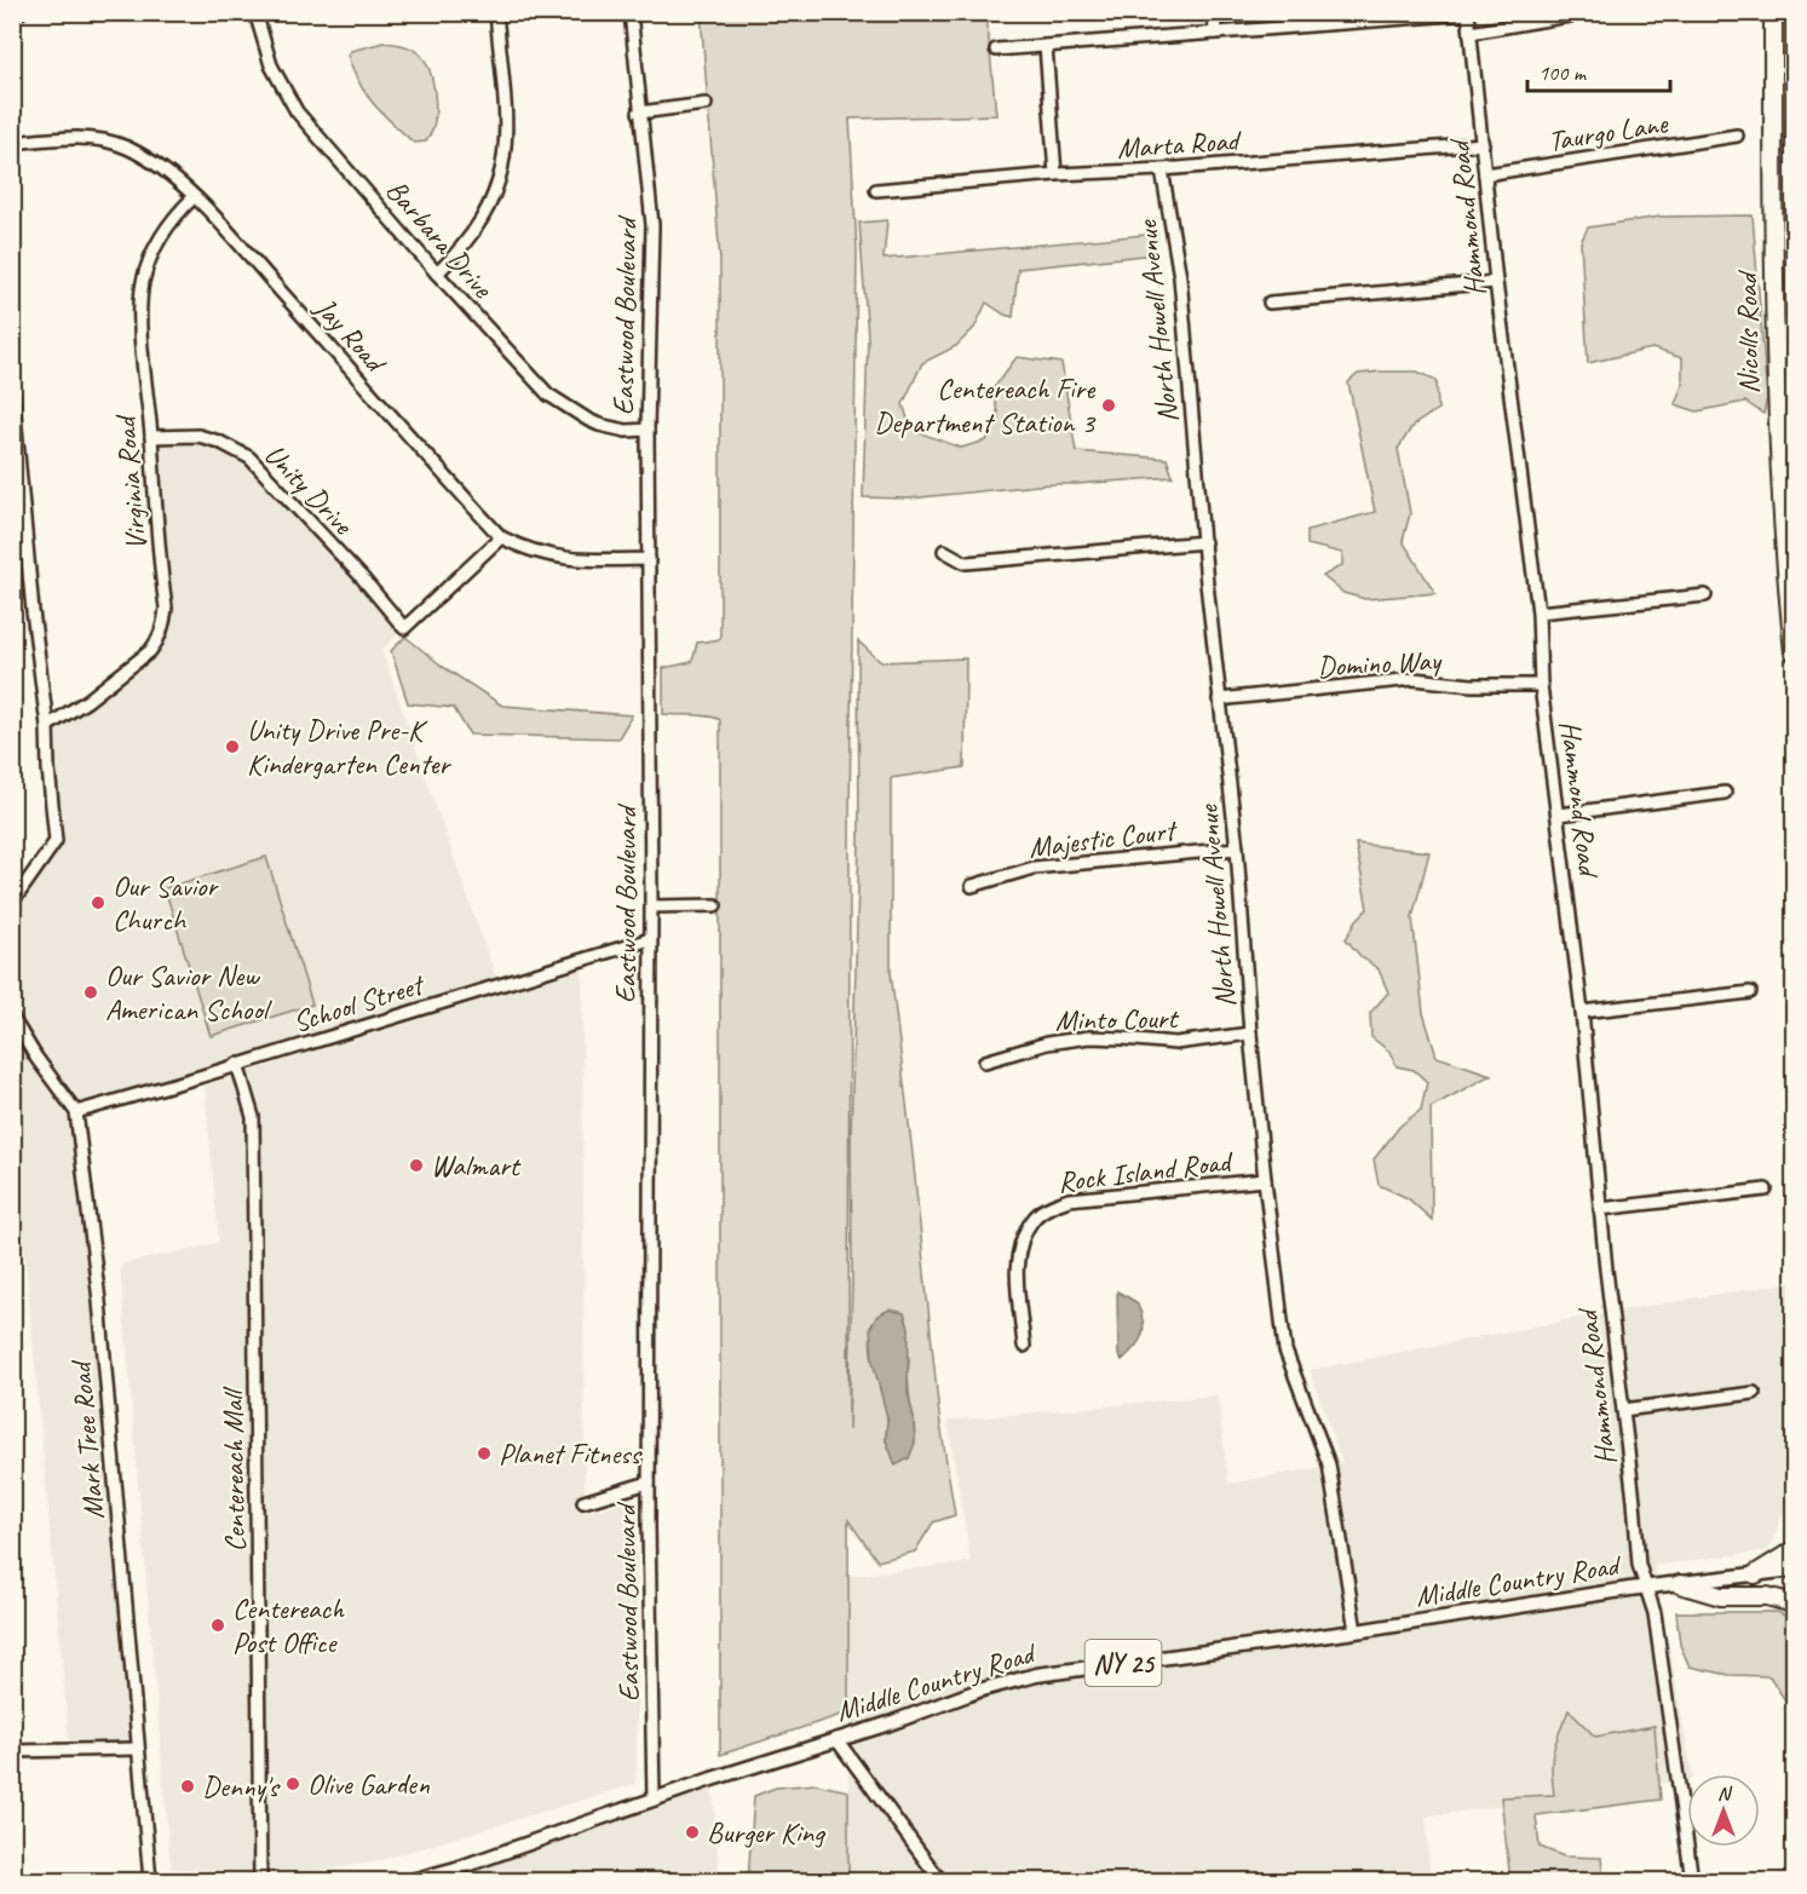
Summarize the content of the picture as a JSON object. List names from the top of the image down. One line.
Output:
{"streets":{"highway":["Nicolls Road"],"main road":["Middle Country Road","NY 25"],"street":["Taurgo Lane","Marta Road","Hammond Road","Barbara Drive","Eastwood Boulevard","North Howell Avenue","Jay Road","Virginia Road","Unity Drive","Domino Way","Majestic Court","School Street","Minto Court","Rock Island Road","Mark Tree Road","Centereach Mall"]},"crossings":[["Taurgo Lane","Hammond Road"],["Marta Road","Hammond Road"],["Marta Road","North Howell Avenue"],["Hammond Road","Domino Way"],["Hammond Road","Middle Country Road"],["Barbara Drive","Eastwood Boulevard"],["Eastwood Boulevard","Jay Road"],["Eastwood Boulevard","School Street"],["Eastwood Boulevard","Middle Country Road"],["North Howell Avenue","Domino Way"],["North Howell Avenue","Majestic Court"],["North Howell Avenue","Minto Court"],["North Howell Avenue","Rock Island Road"],["North Howell Avenue","Middle Country Road"],["Jay Road","Virginia Road"],["Jay Road","Unity Drive"],["Virginia Road","Unity Drive"],["School Street","Mark Tree Road"],["School Street","Centereach Mall"]],"places":["Centereach Fire Department Station 3","Unity Drive Pre-K Kindergarten Center","Our Savior Church","Our Savior New American School","Walmart","Planet Fitness","Centereach Post Office","Olive Garden","Denny's","Burger King"],"scale_bar":"100 m","north":"top"}
